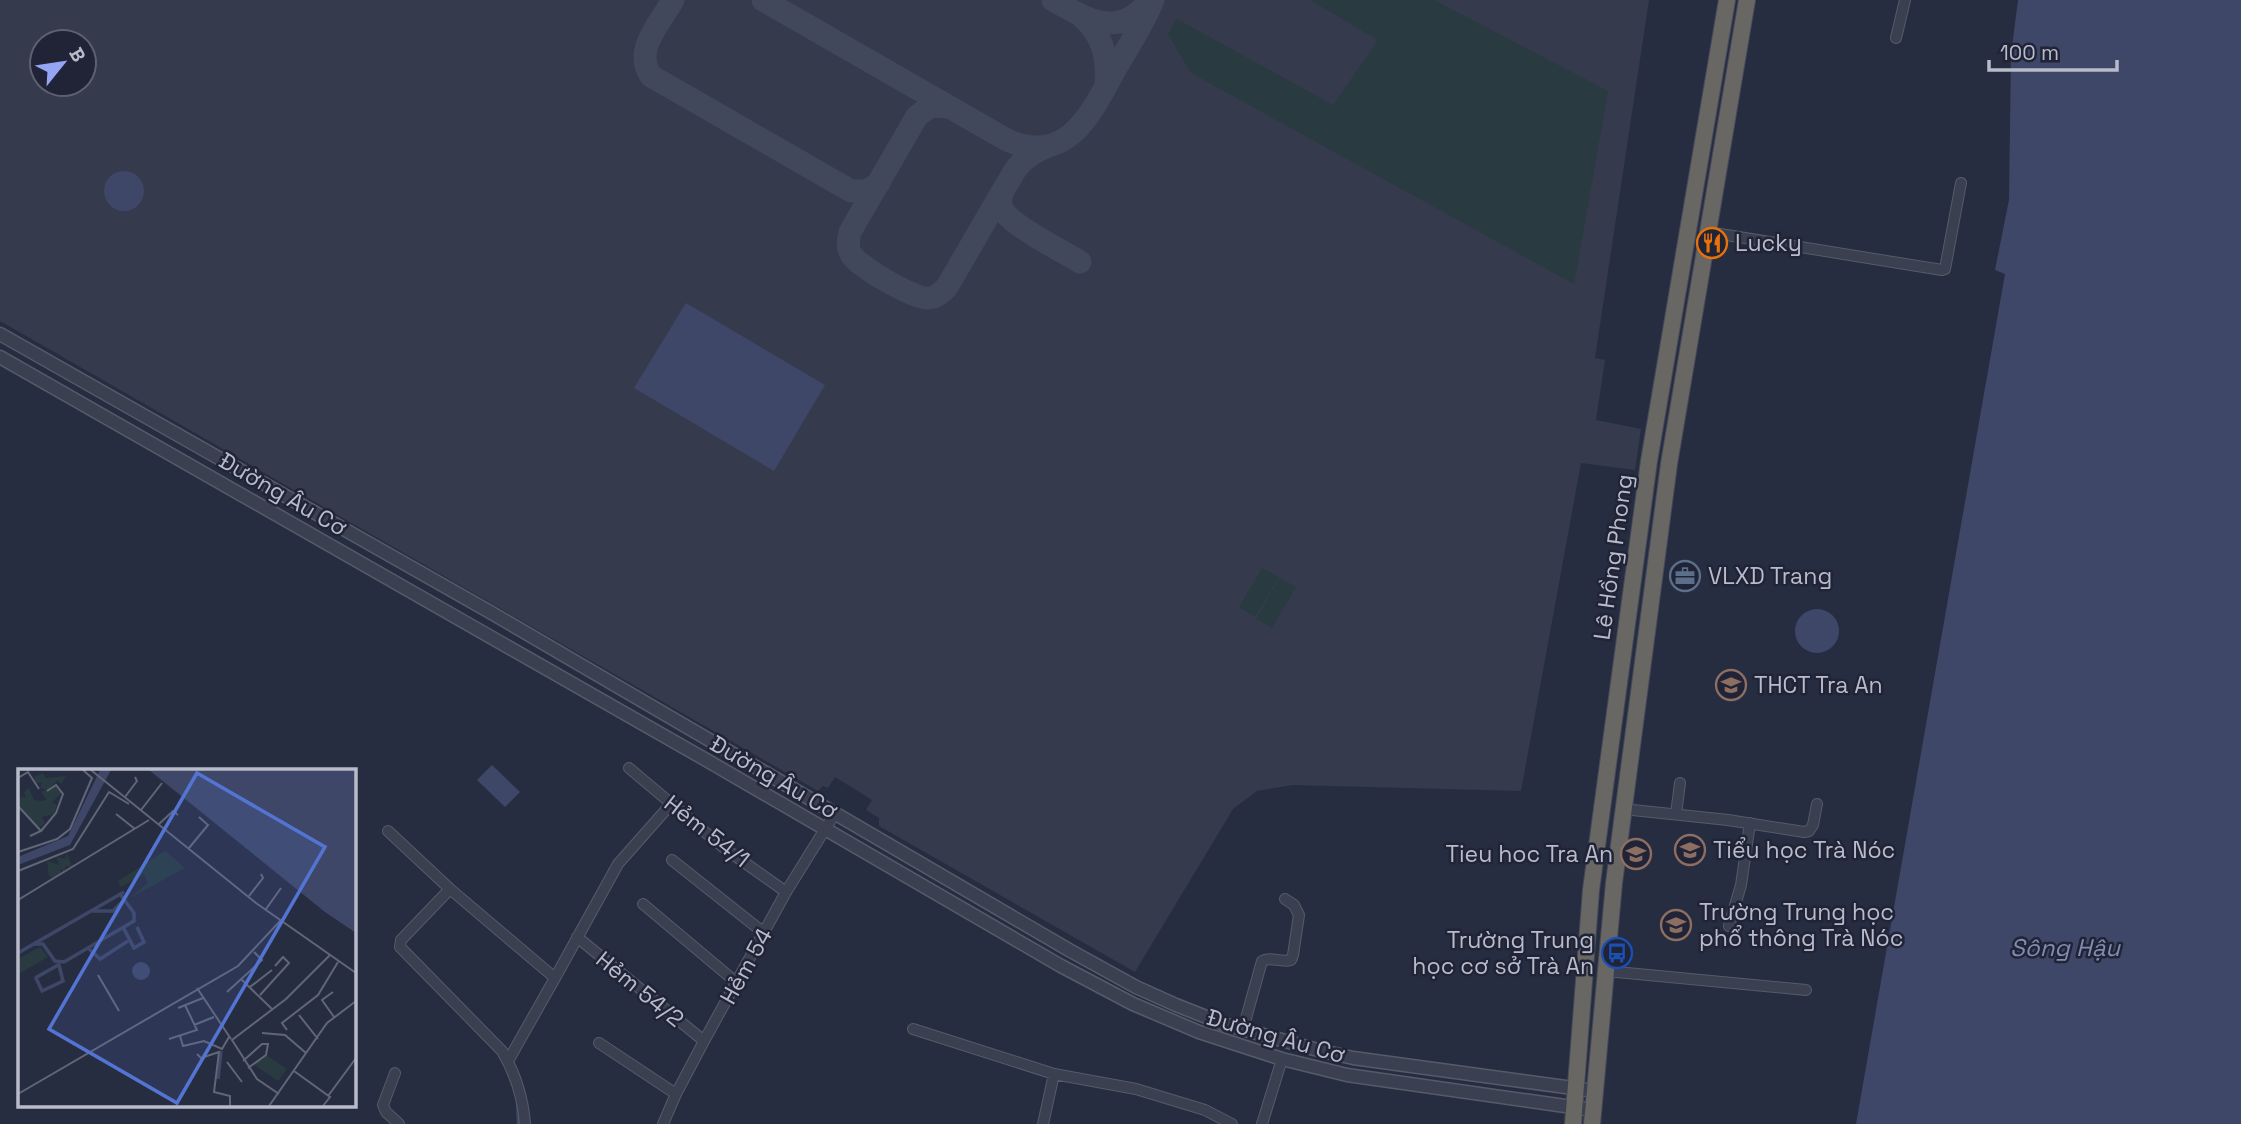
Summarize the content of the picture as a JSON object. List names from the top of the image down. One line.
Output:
{"streets":{"highway":["Lê Hồng Phong"],"street":["Đường Âu Cơ","Hẻm 54/1","Hẻm 54","Hẻm 54/2"]},"crossings":[["Đường Âu Cơ","Lê Hồng Phong"],["Đường Âu Cơ","Hẻm 54"],["Hẻm 54/1","Hẻm 54"],["Hẻm 54","Hẻm 54/2"]],"water":["Sông Hậu"],"places":{"restaurant":["Lucky"],"office":["VLXD Trang"],"school or university":["THCT Tra An","Tiểu học Trà Nóc","Tieu hoc Tra An","Trường Trung học phổ thông Trà Nóc"],"bus stop":["Trường Trung học cơ sở Trà An"]},"scale_bar":"100 m","north":"top right"}
